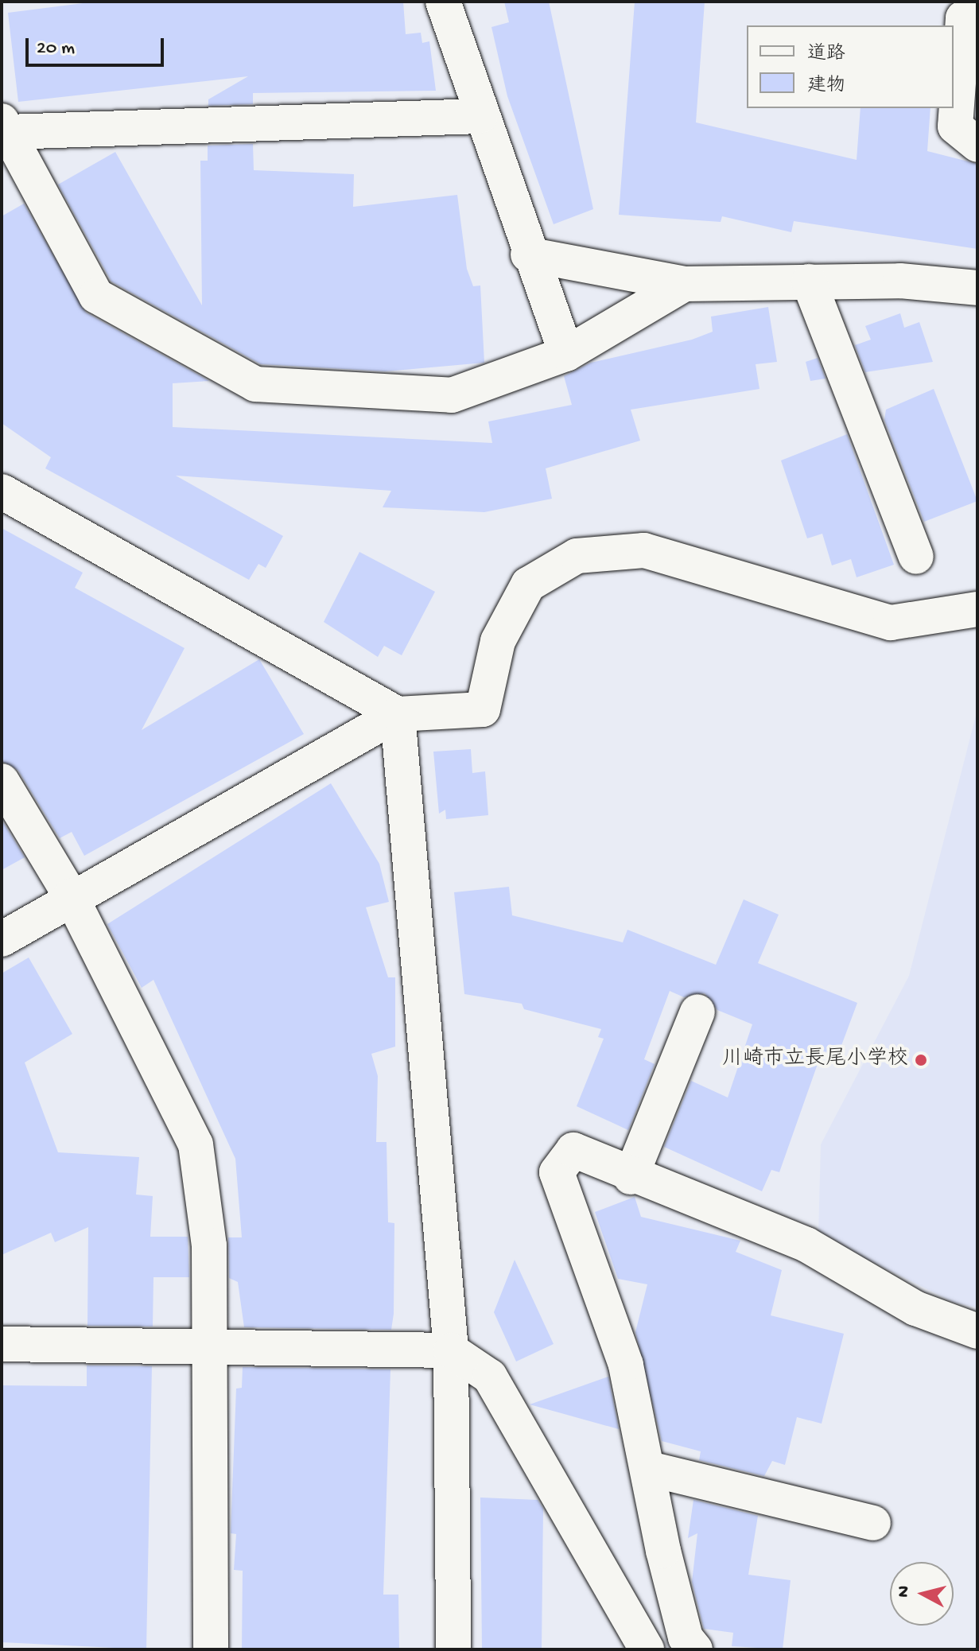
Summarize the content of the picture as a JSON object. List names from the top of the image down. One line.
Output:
{"places":["川崎市立長尾小学校"],"legend":["道路","建物"],"scale_bar":"20 m","north":"left"}
